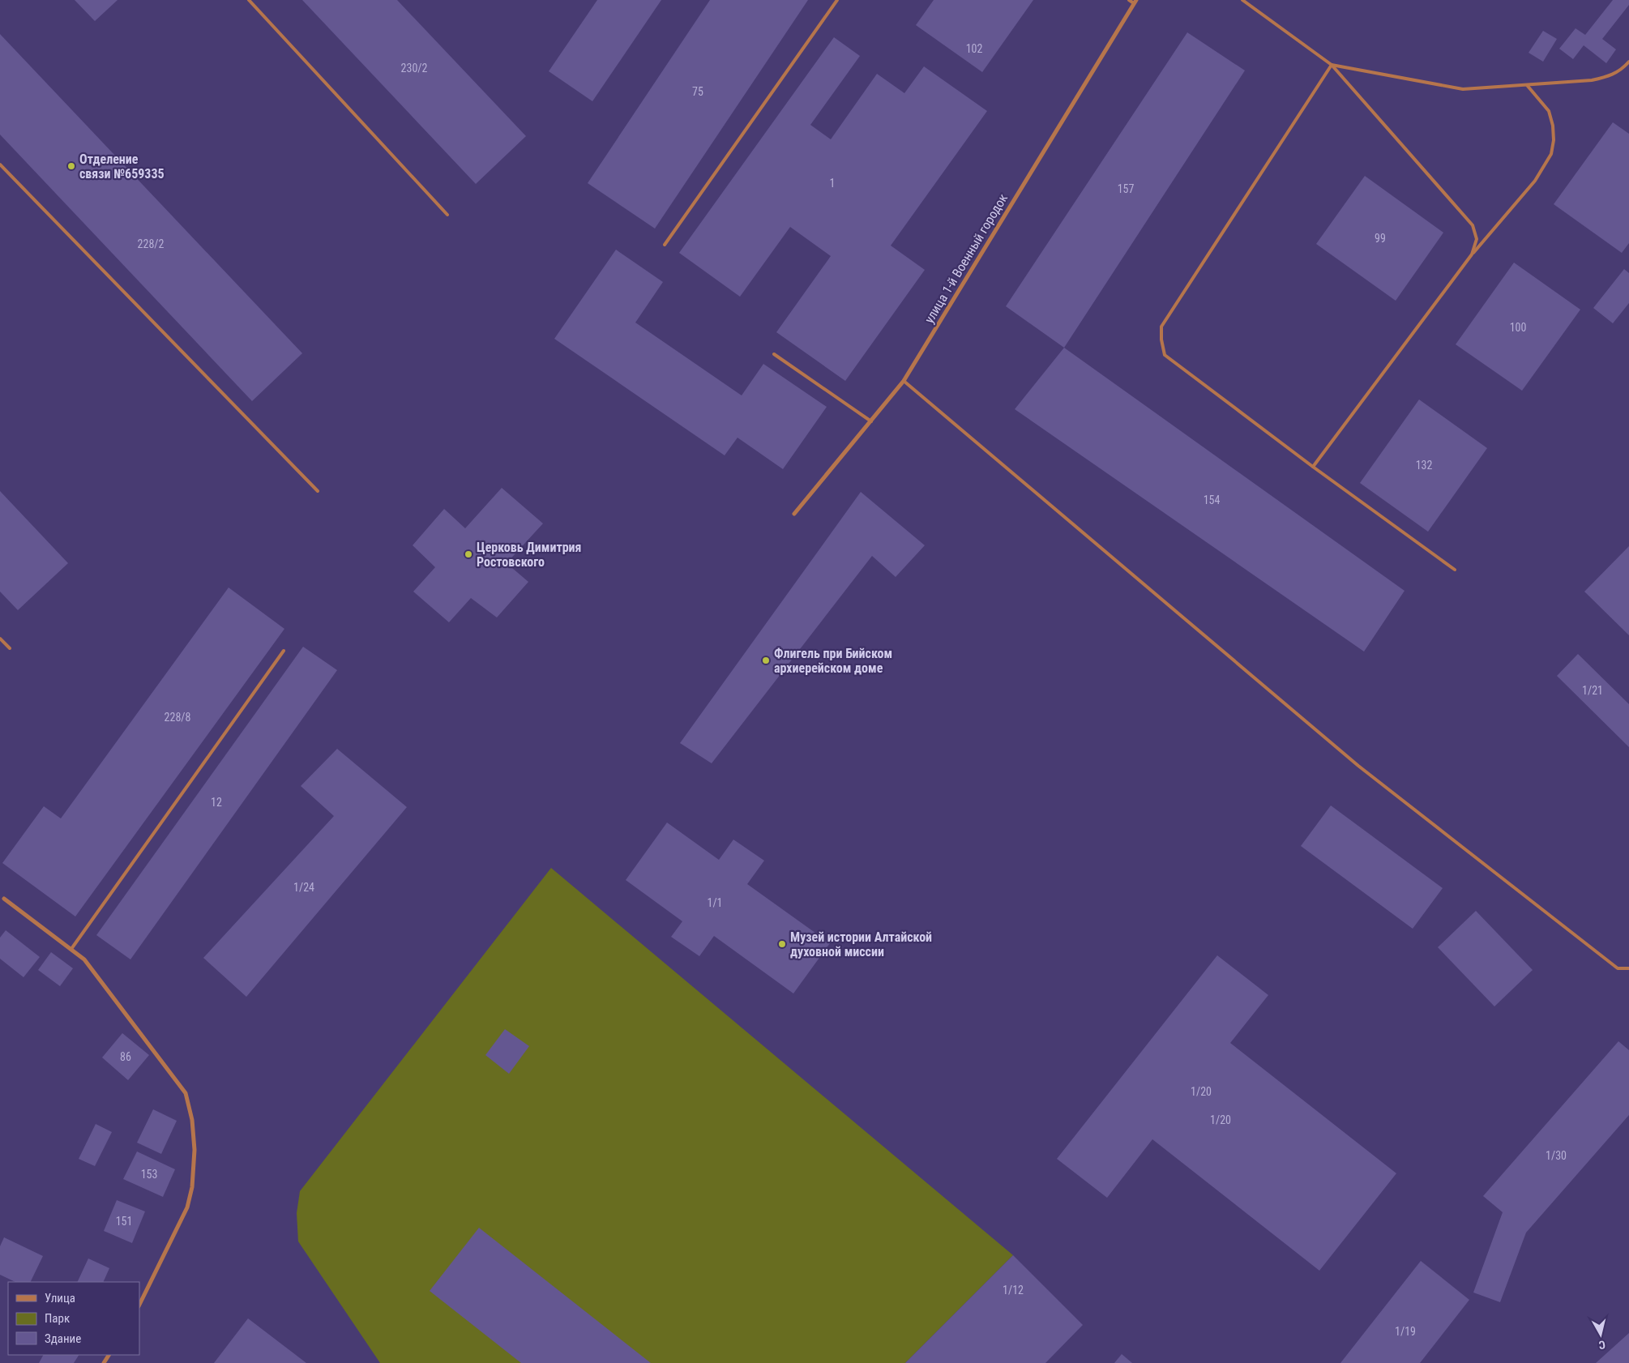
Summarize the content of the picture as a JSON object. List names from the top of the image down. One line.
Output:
{"streets":{"street":["улица 1-й Военный городок"]},"places":["Отделение связи №659335","Церковь Димитрия Ростовского","Флигель при Бийском архиерейском доме","Музей истории Алтайской духовной миссии"],"house_numbers":["102","230/2","75","1","157","99","228/2","100","132","154","1/21","228/8","12","1/24","1/1","86","1/20","1/20","1/30","153","151","1/12","1/19"],"legend":["Улица","Парк","Здание"],"north":"bottom"}
